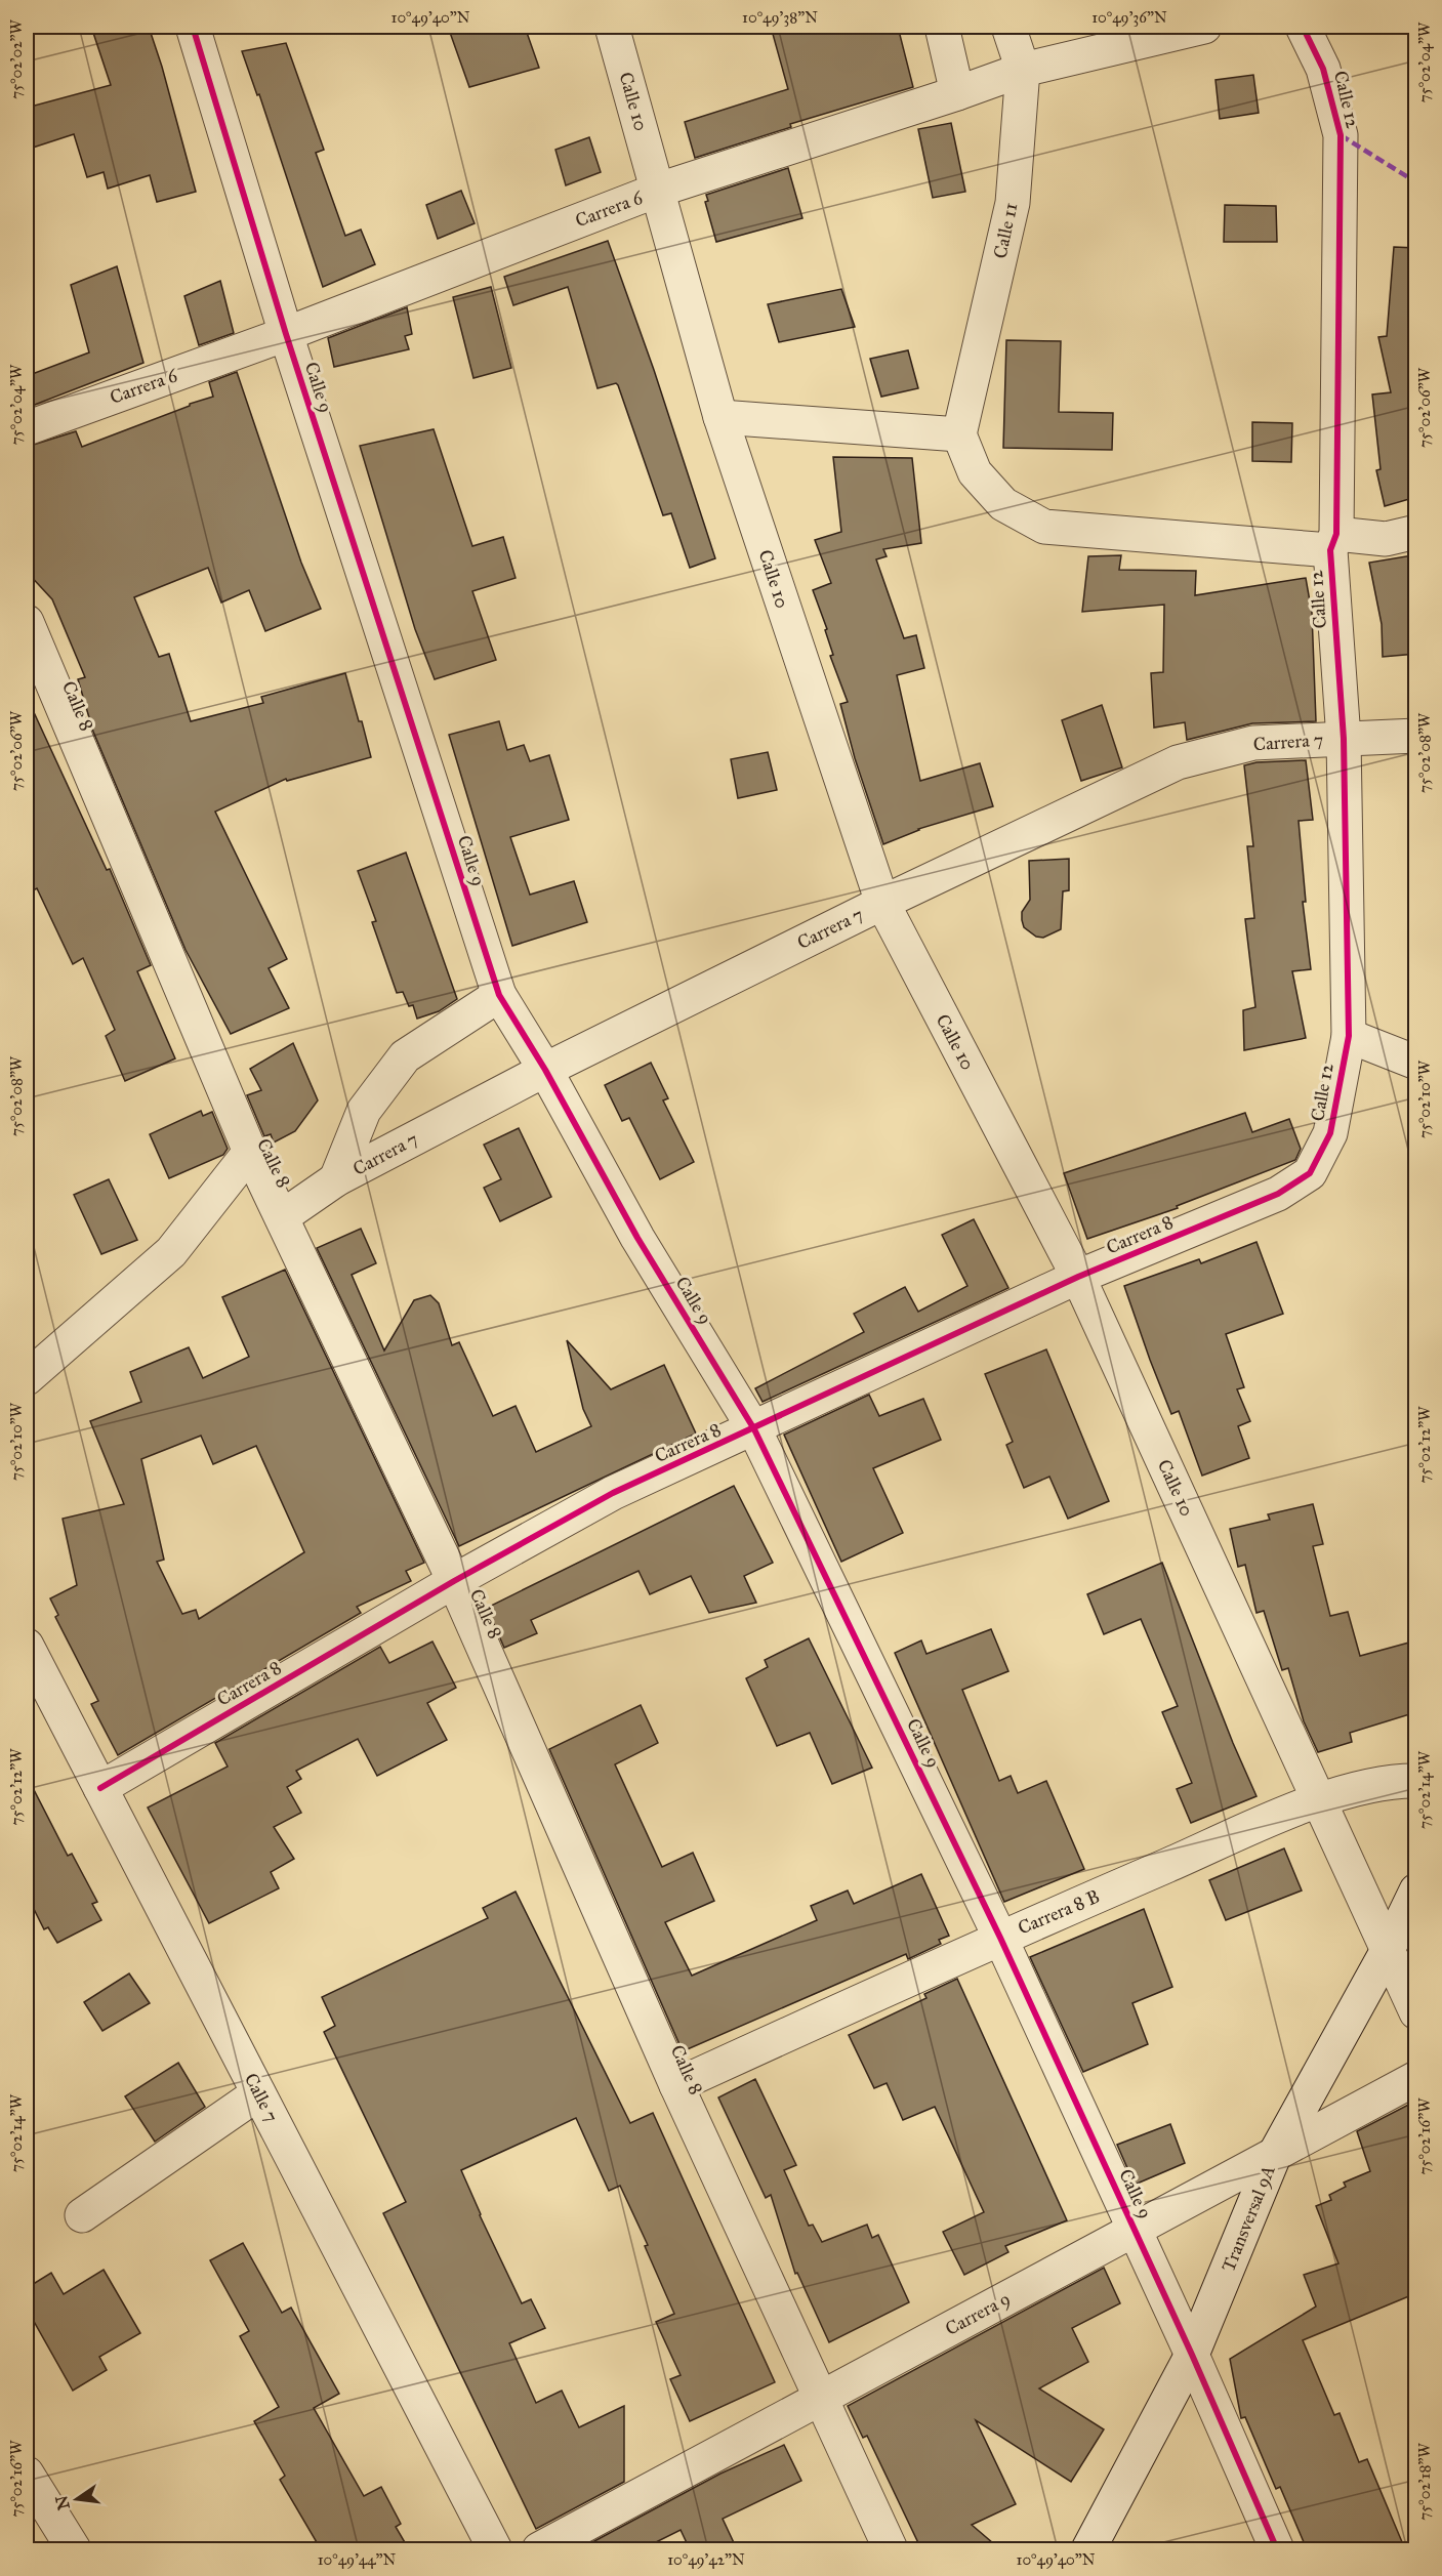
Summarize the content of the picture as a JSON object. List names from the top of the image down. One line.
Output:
{"streets":{"street":["Calle 12","Calle 10","Carrera 6","Calle 11","Calle 9","Calle 8","Carrera 7","Carrera 8","Carrera 8 B","Calle 7","Transversal 9A","Carrera 9"]},"crossings":[["Calle 12","Carrera 7"],["Calle 12","Carrera 8"],["Calle 10","Carrera 6"],["Calle 10","Carrera 7"],["Calle 10","Carrera 8"],["Calle 10","Carrera 8 B"],["Calle 10","Transversal 9A"],["Carrera 6","Calle 11"],["Carrera 6","Calle 9"],["Calle 9","Carrera 7"],["Calle 9","Carrera 8"],["Calle 9","Carrera 8 B"],["Calle 9","Transversal 9A"],["Calle 9","Carrera 9"],["Calle 8","Carrera 7"],["Calle 8","Carrera 8"],["Calle 8","Carrera 8 B"],["Calle 8","Carrera 9"],["Carrera 8","Calle 7"],["Transversal 9A","Carrera 9"]],"north":"left","coordinates":["10°49'40\"N","10°49'38\"N","10°49'36\"N","75°02'02\"W","75°02'04\"W","75°02'06\"W","75°02'08\"W","75°02'10\"W","75°02'12\"W","75°02'14\"W","75°02'16\"W","75°02'18\"W","10°49'44\"N","10°49'42\"N"]}
